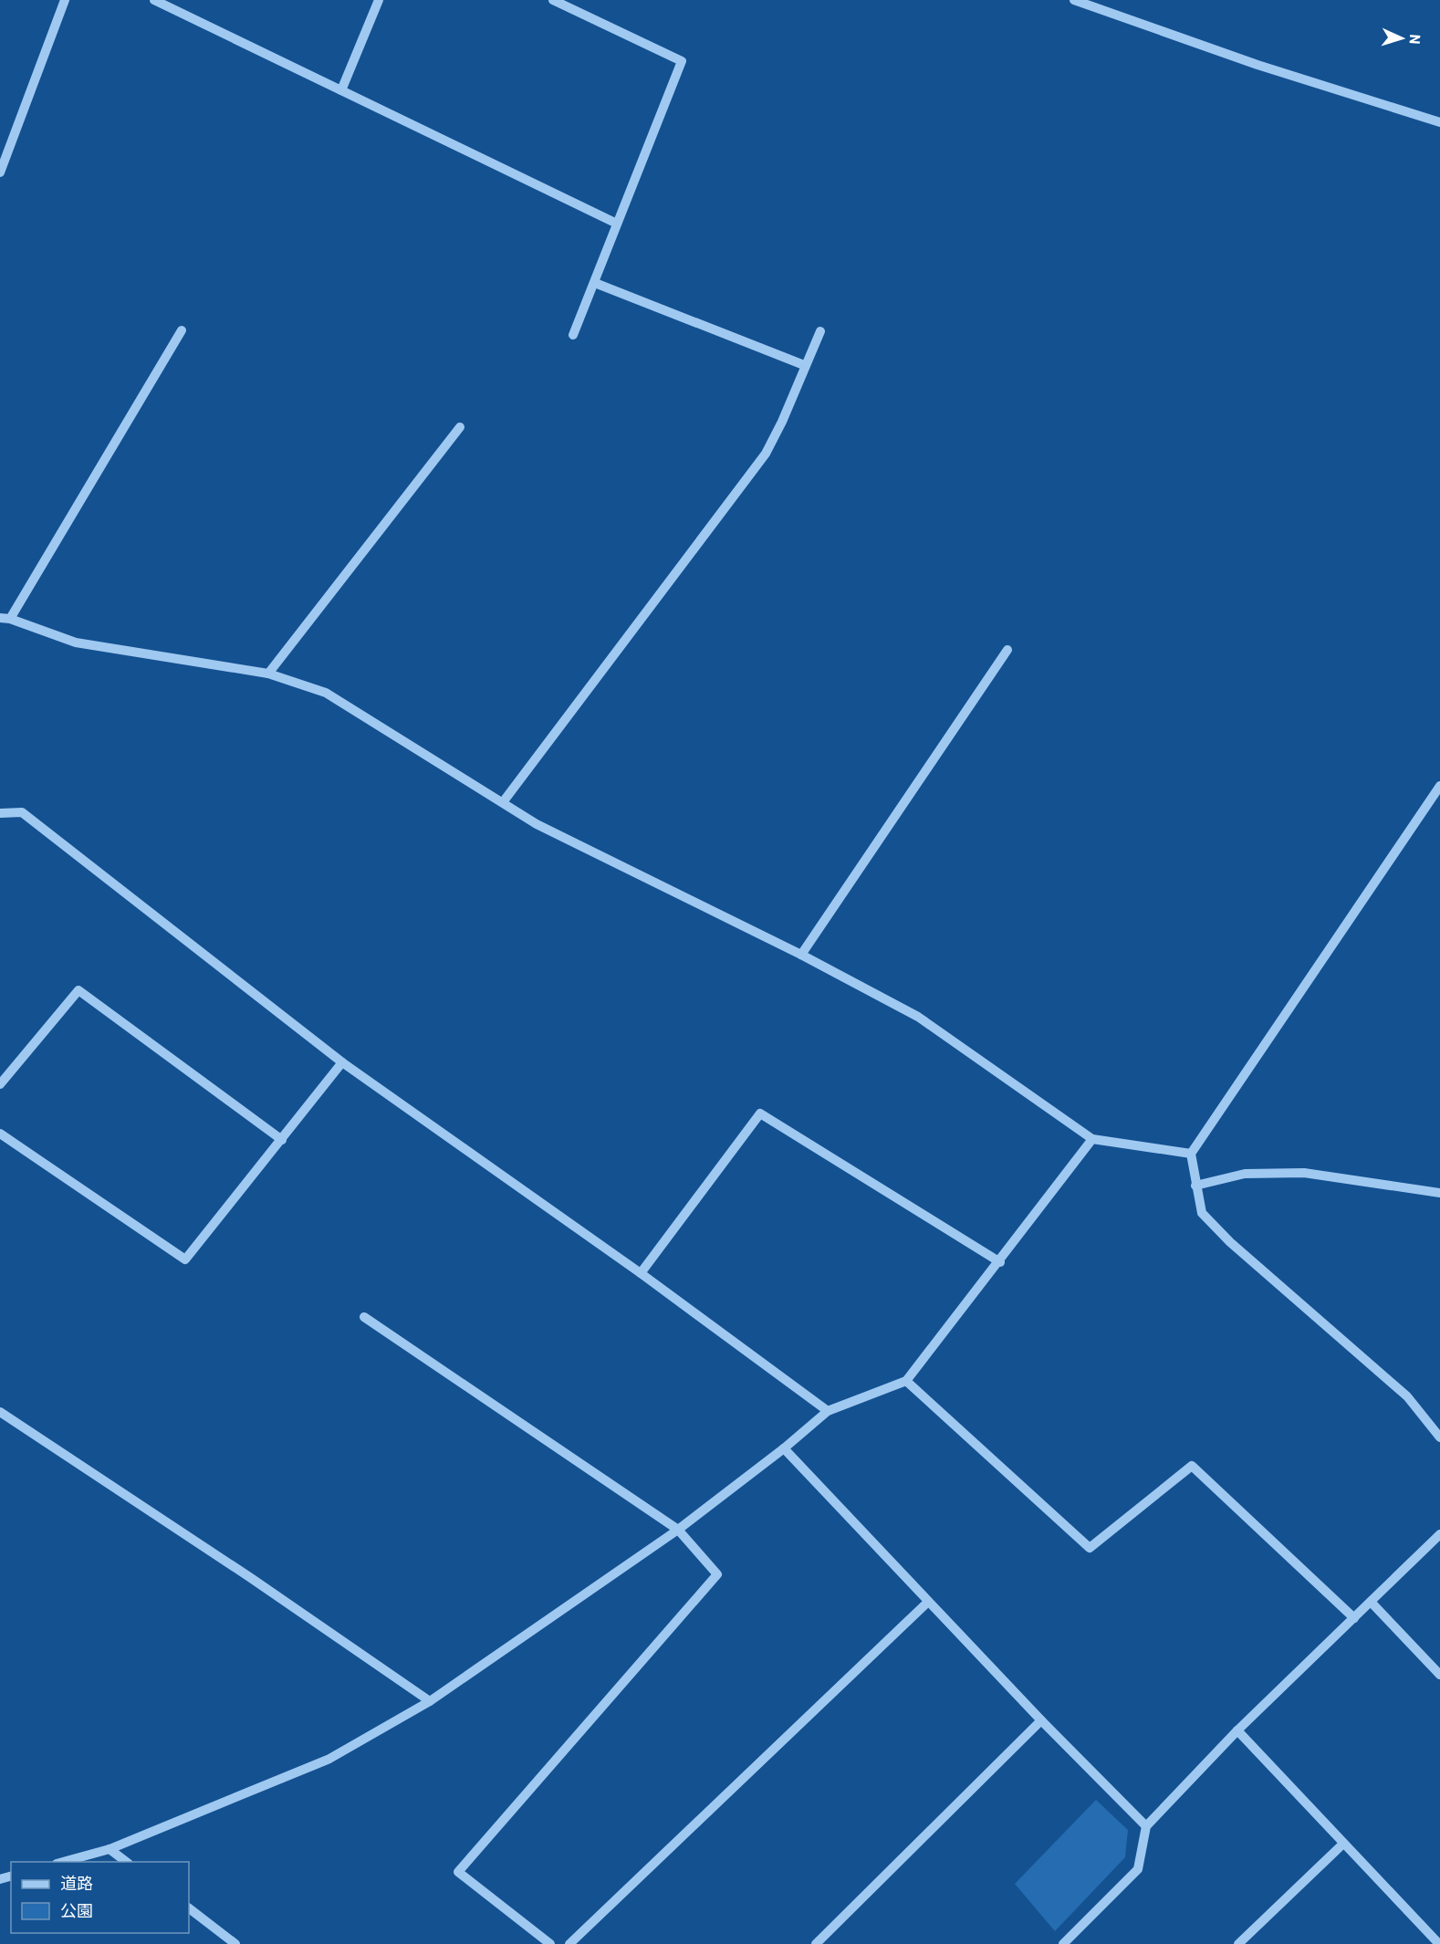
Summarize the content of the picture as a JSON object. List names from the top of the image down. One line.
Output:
{"legend":["道路","公園"],"north":"right"}
